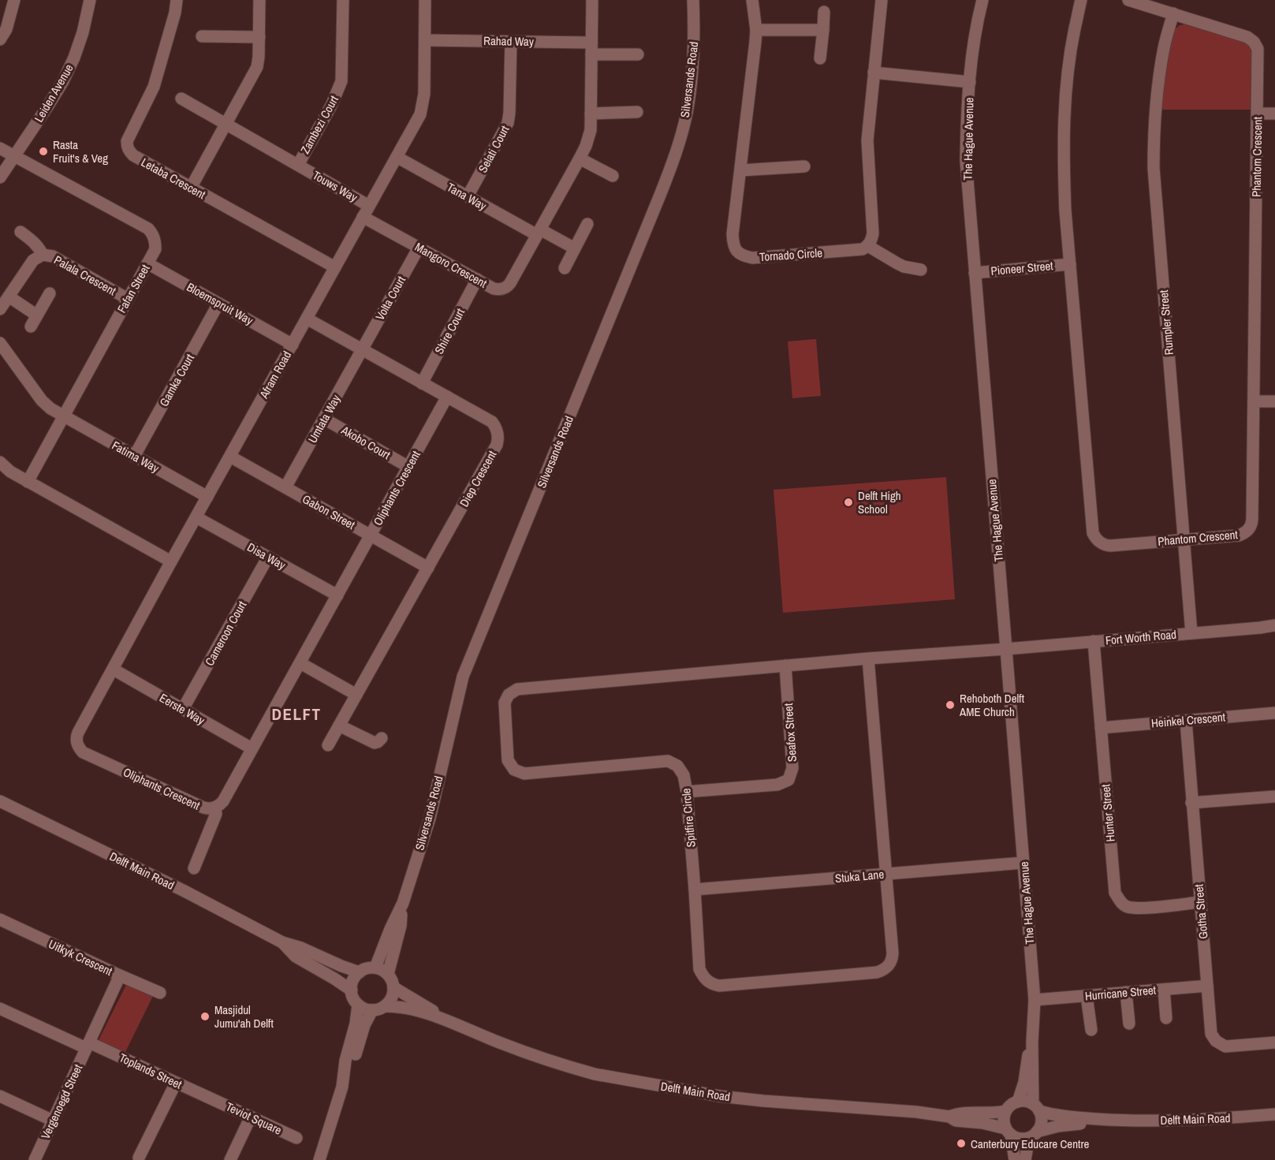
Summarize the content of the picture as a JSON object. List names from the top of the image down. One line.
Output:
{"streets":{"street":["Rahad Way","Silversands Road","Leiden Avenue","Zambezi Court","The Hague Avenue","Selati Court","Phantom Crescent","Letaba Crescent","Touws Way","Tana Way","Tornado Circle","Mangoro Crescent","Pioneer Street","Palala Crescent","Fafan Street","Volta Court","Bloemspruit Way","Rumpler Street","Shire Court","Afram Road","Gamka Court","Umtata Way","Akobo Court","Fatima Way","Diep Crescent","Oliphants Crescent","Gabon Street","Disa Way","Cameroon Court","Fort Worth Road","Eerste Way","Heinkel Crescent","Seafox Street","Hunter Street","Spitfire Circle","Delft Main Road","Stuka Lane","Gotha Street","Uitkyk Crescent","Hurricane Street","Toplands Street","Vergenoegd Street","Teviot Square"]},"crossings":[["Rahad Way","Selati Court"],["Rahad Way","Mangoro Crescent"],["Rahad Way","Afram Road"],["Silversands Road","Delft Main Road"],["Leiden Avenue","Fafan Street"],["Zambezi Court","Touws Way"],["The Hague Avenue","Pioneer Street"],["The Hague Avenue","Fort Worth Road"],["The Hague Avenue","Spitfire Circle"],["The Hague Avenue","Delft Main Road"],["The Hague Avenue","Stuka Lane"],["The Hague Avenue","Hurricane Street"],["Selati Court","Tana Way"],["Phantom Crescent","Pioneer Street"],["Phantom Crescent","Rumpler Street"],["Letaba Crescent","Afram Road"],["Touws Way","Afram Road"],["Tana Way","Mangoro Crescent"],["Tana Way","Afram Road"],["Mangoro Crescent","Volta Court"],["Mangoro Crescent","Shire Court"],["Mangoro Crescent","Afram Road"],["Palala Crescent","Fafan Street"],["Fafan Street","Bloemspruit Way"],["Fafan Street","Fatima Way"],["Volta Court","Umtata Way"],["Volta Court","Diep Crescent"],["Bloemspruit Way","Afram Road"],["Bloemspruit Way","Gamka Court"],["Rumpler Street","Fort Worth Road"],["Shire Court","Diep Crescent"],["Afram Road","Fatima Way"],["Afram Road","Diep Crescent"],["Afram Road","Oliphants Crescent"],["Afram Road","Gabon Street"],["Afram Road","Disa Way"],["Gamka Court","Fatima Way"],["Umtata Way","Akobo Court"],["Umtata Way","Diep Crescent"],["Umtata Way","Gabon Street"],["Akobo Court","Oliphants Crescent"],["Diep Crescent","Oliphants Crescent"],["Diep Crescent","Gabon Street"],["Oliphants Crescent","Gabon Street"],["Oliphants Crescent","Disa Way"],["Oliphants Crescent","Eerste Way"],["Disa Way","Cameroon Court"],["Cameroon Court","Eerste Way"],["Fort Worth Road","Hunter Street"],["Fort Worth Road","Spitfire Circle"],["Heinkel Crescent","Hunter Street"],["Heinkel Crescent","Gotha Street"],["Seafox Street","Spitfire Circle"],["Hunter Street","Gotha Street"],["Spitfire Circle","Stuka Lane"],["Gotha Street","Hurricane Street"],["Uitkyk Crescent","Toplands Street"],["Uitkyk Crescent","Vergenoegd Street"],["Toplands Street","Vergenoegd Street"],["Toplands Street","Teviot Square"]],"districts":["DELFT"],"places":["Rasta Fruit's & Veg","Delft High School","Rehoboth Delft AME Church","Masjidul Jumu'ah Delft","Canterbury Educare Centre"]}
